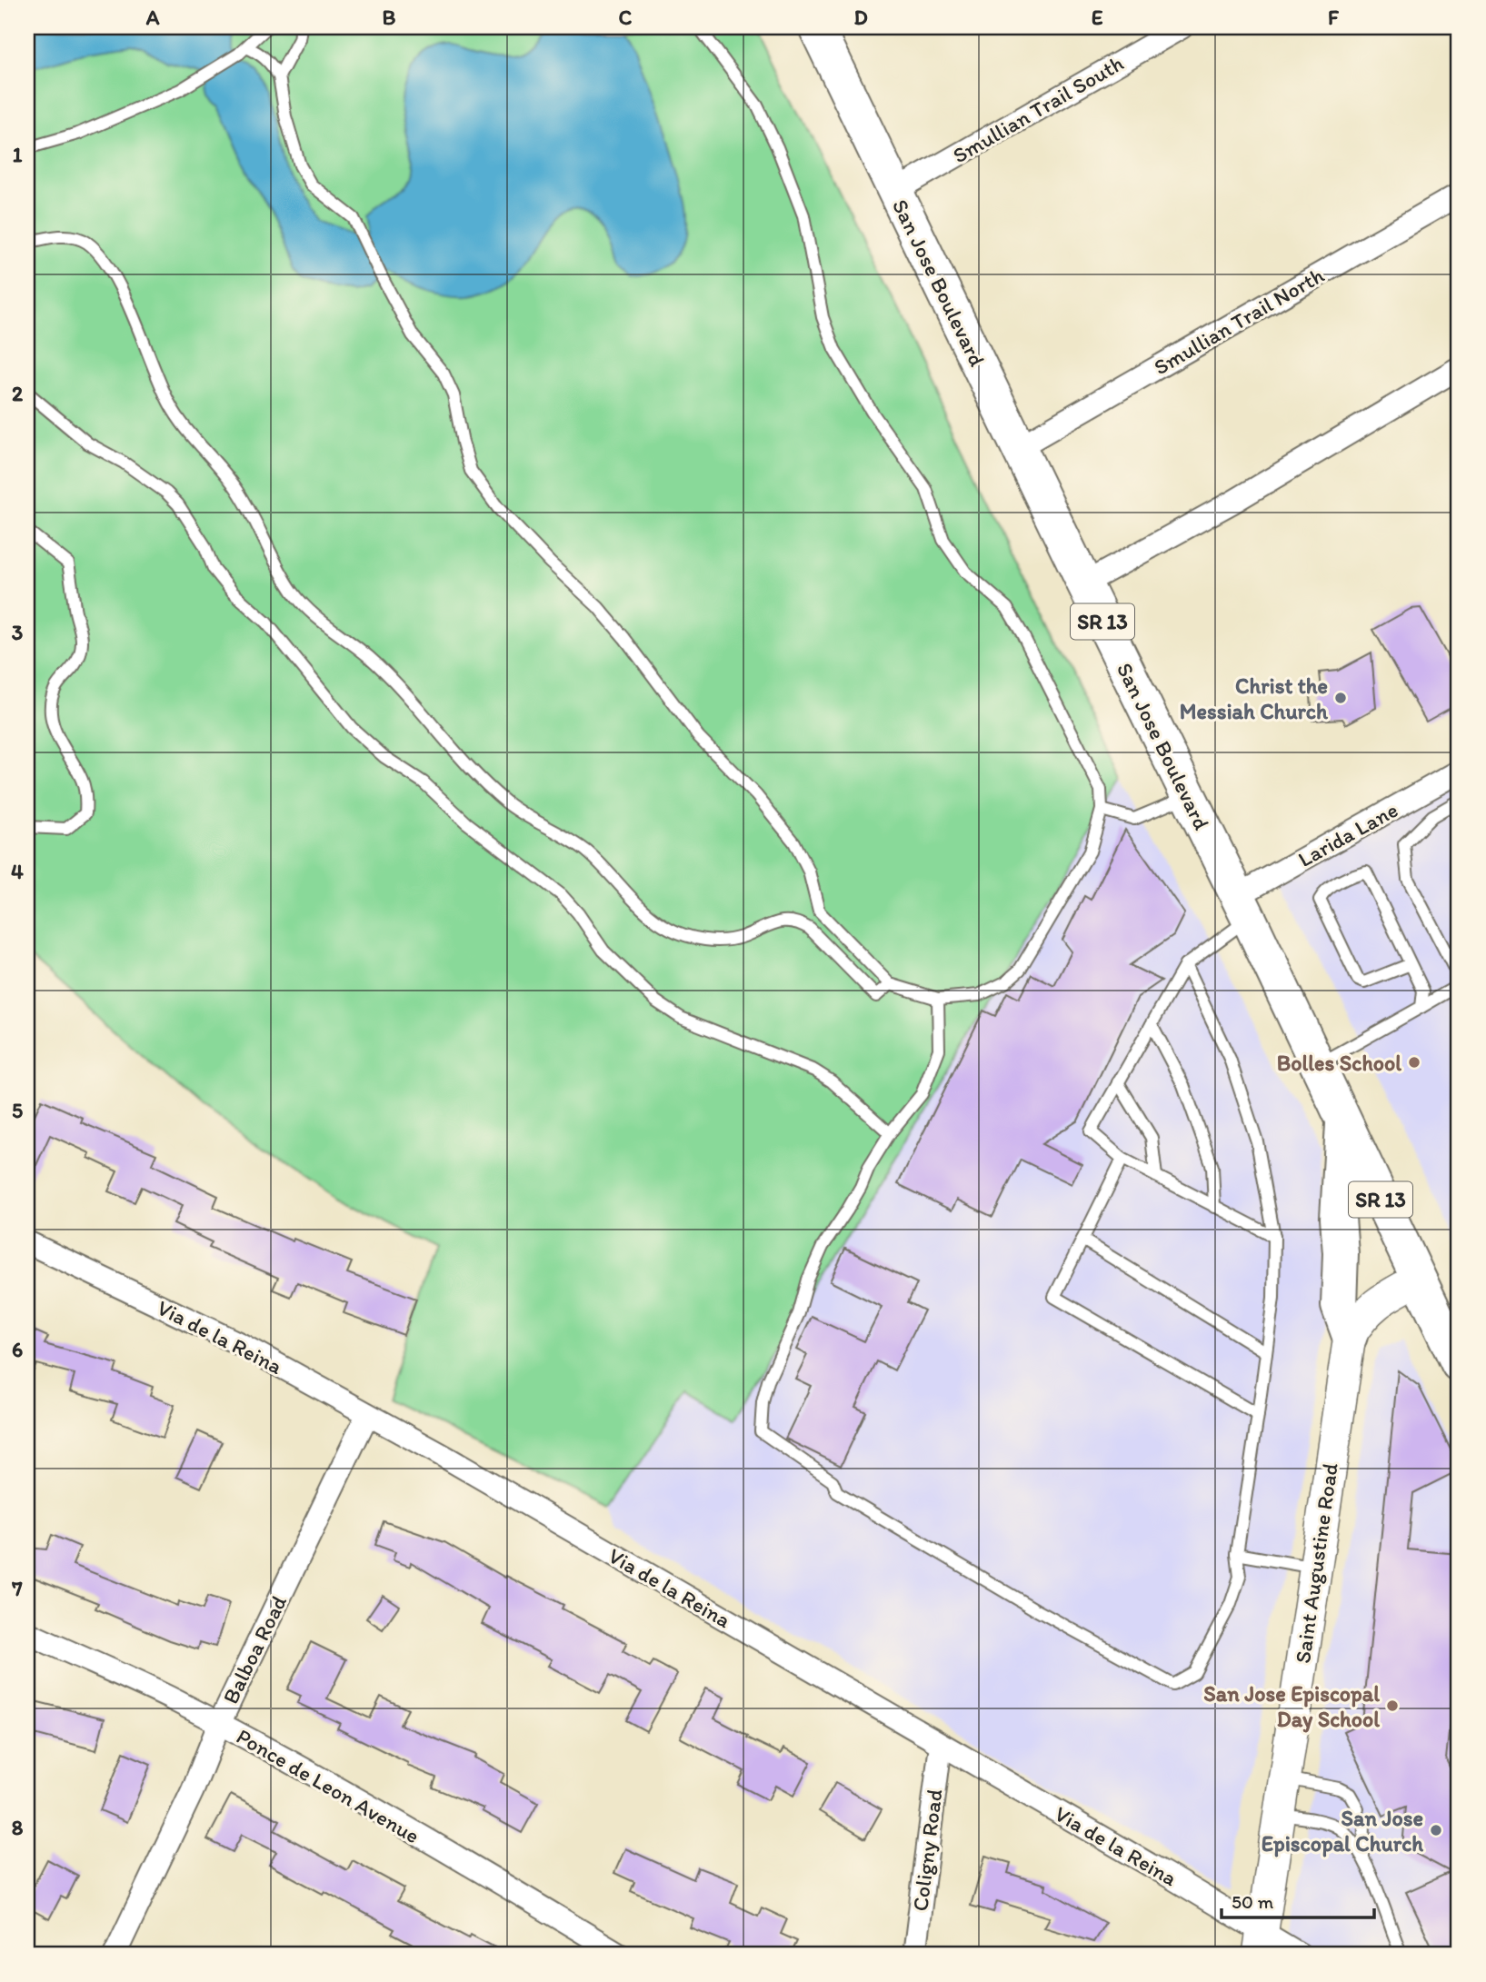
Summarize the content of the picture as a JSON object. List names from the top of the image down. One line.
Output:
{"streets":{"main road":["San Jose Boulevard","SR 13","Saint Augustine Road"],"street":["Smullian Trail South","Smullian Trail North","Larida Lane","Via de la Reina","Balboa Road","Ponce de Leon Avenue","Coligny Road"]},"crossings":[["Smullian Trail South","San Jose Boulevard"],["San Jose Boulevard","Smullian Trail North"],["San Jose Boulevard","Larida Lane"],["San Jose Boulevard","Saint Augustine Road"],["Via de la Reina","Saint Augustine Road"],["Via de la Reina","Balboa Road"],["Via de la Reina","Coligny Road"],["Balboa Road","Ponce de Leon Avenue"]],"places":["Christ the Messiah Church","Bolles School","San Jose Episcopal Day School","San Jose Episcopal Church"],"scale_bar":"50 m","grid":{"columns":["A","B","C","D","E","F"],"rows":["1","2","3","4","5","6","7","8"]}}
